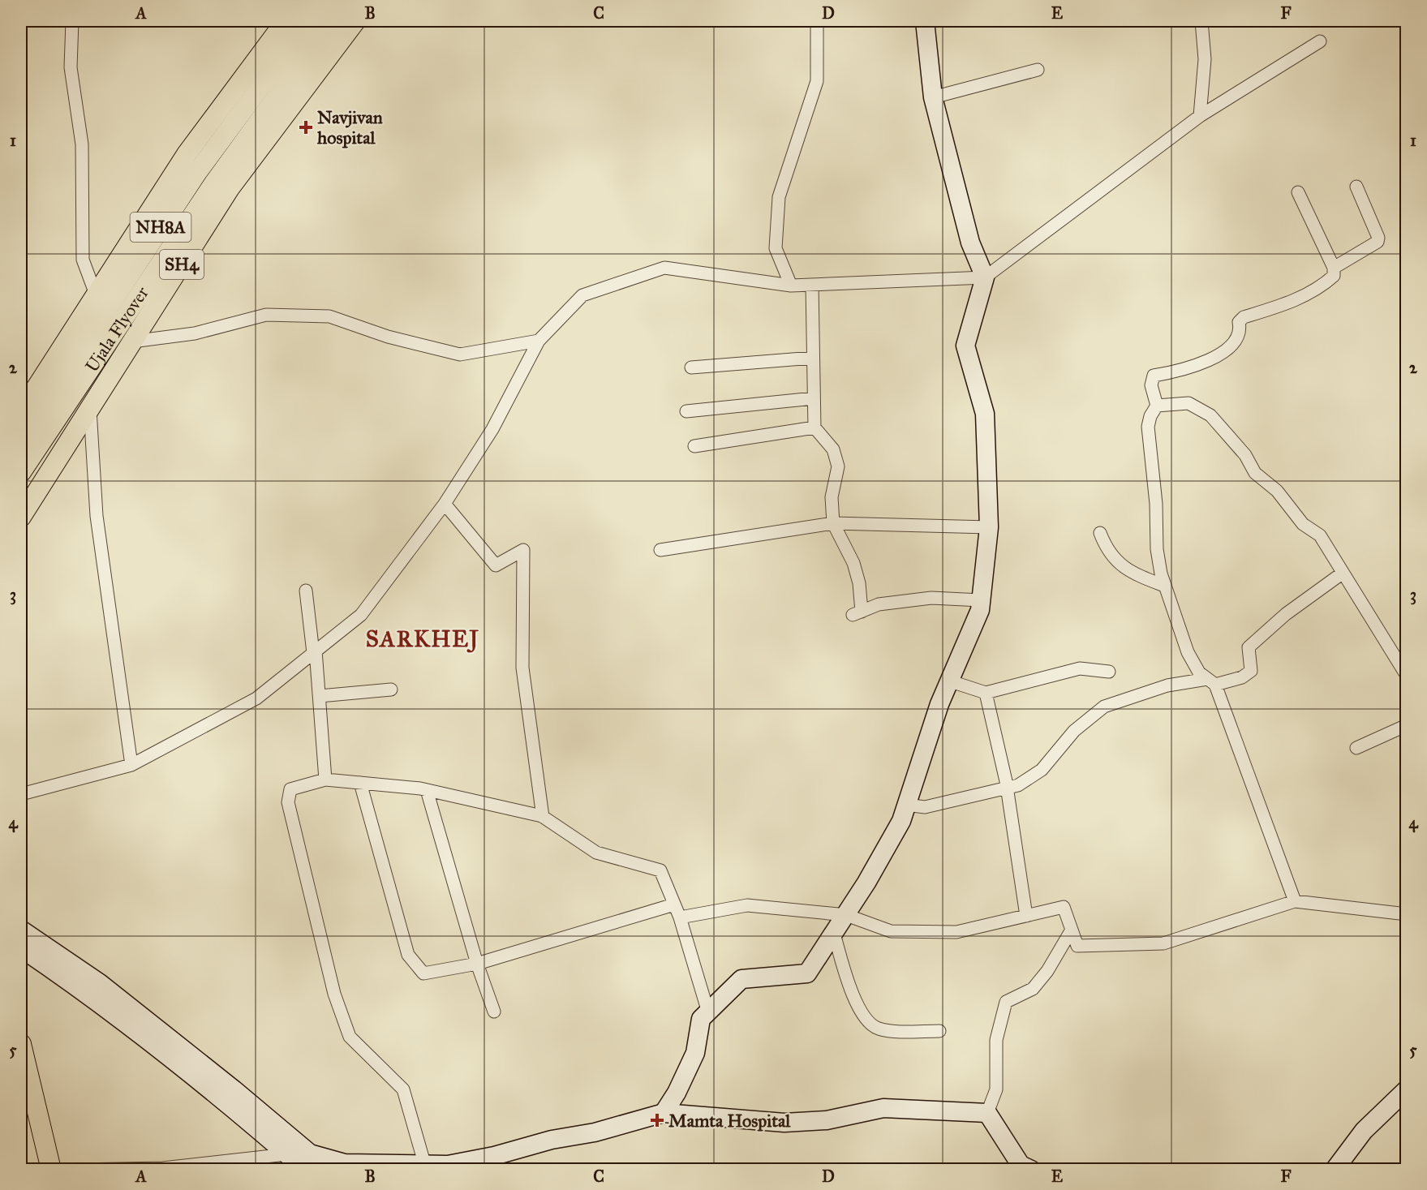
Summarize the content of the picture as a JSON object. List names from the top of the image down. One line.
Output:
{"streets":{"main road":["NH8A","SH4","Ujala Flyover"]},"districts":["SARKHEJ"],"places":{"health":["Navjivan hospital","Mamta Hospital"]},"grid":{"columns":["A","B","C","D","E","F"],"rows":["1","2","3","4","5"]}}
